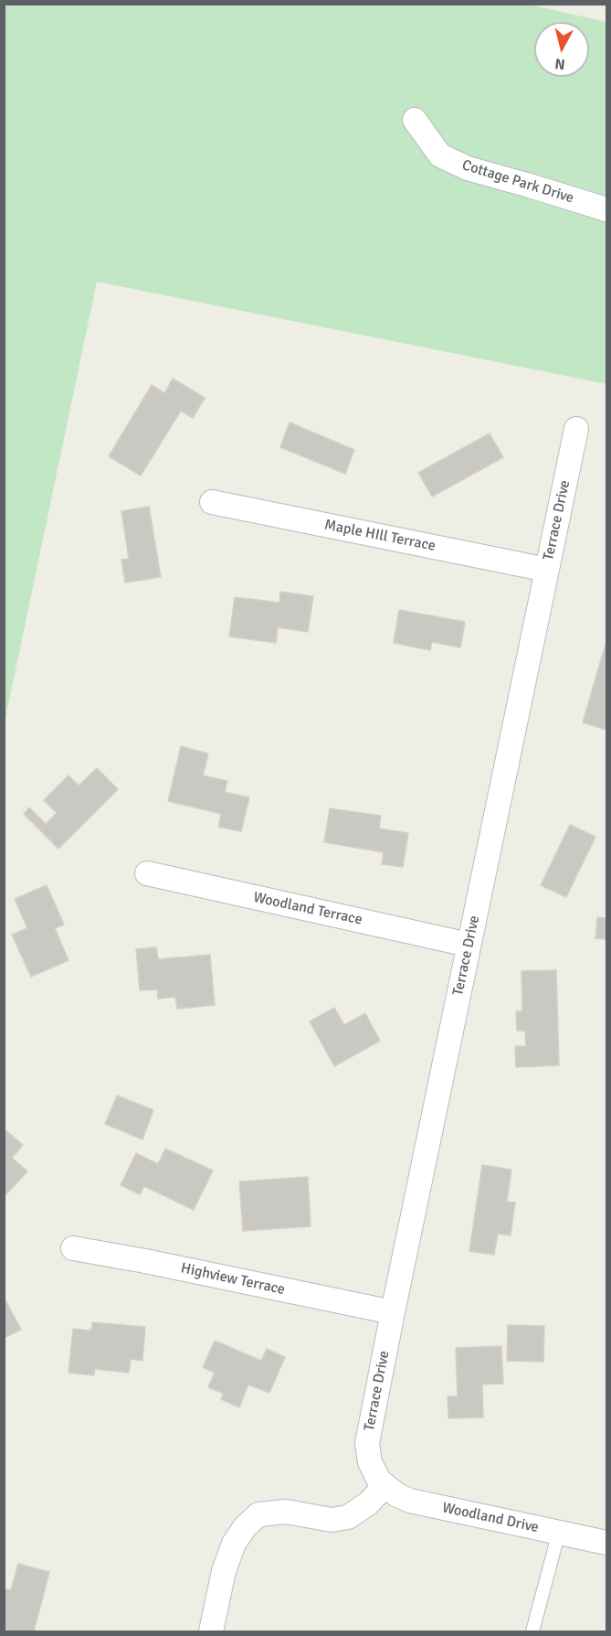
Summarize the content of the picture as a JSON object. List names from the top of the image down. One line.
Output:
{"streets":{"street":["Cottage Park Drive","Terrace Drive","Maple HIll Terrace","Woodland Terrace","Highview Terrace","Woodland Drive"]},"crossings":[["Terrace Drive","Maple HIll Terrace"],["Terrace Drive","Woodland Terrace"],["Terrace Drive","Highview Terrace"],["Terrace Drive","Woodland Drive"]],"north":"bottom"}
